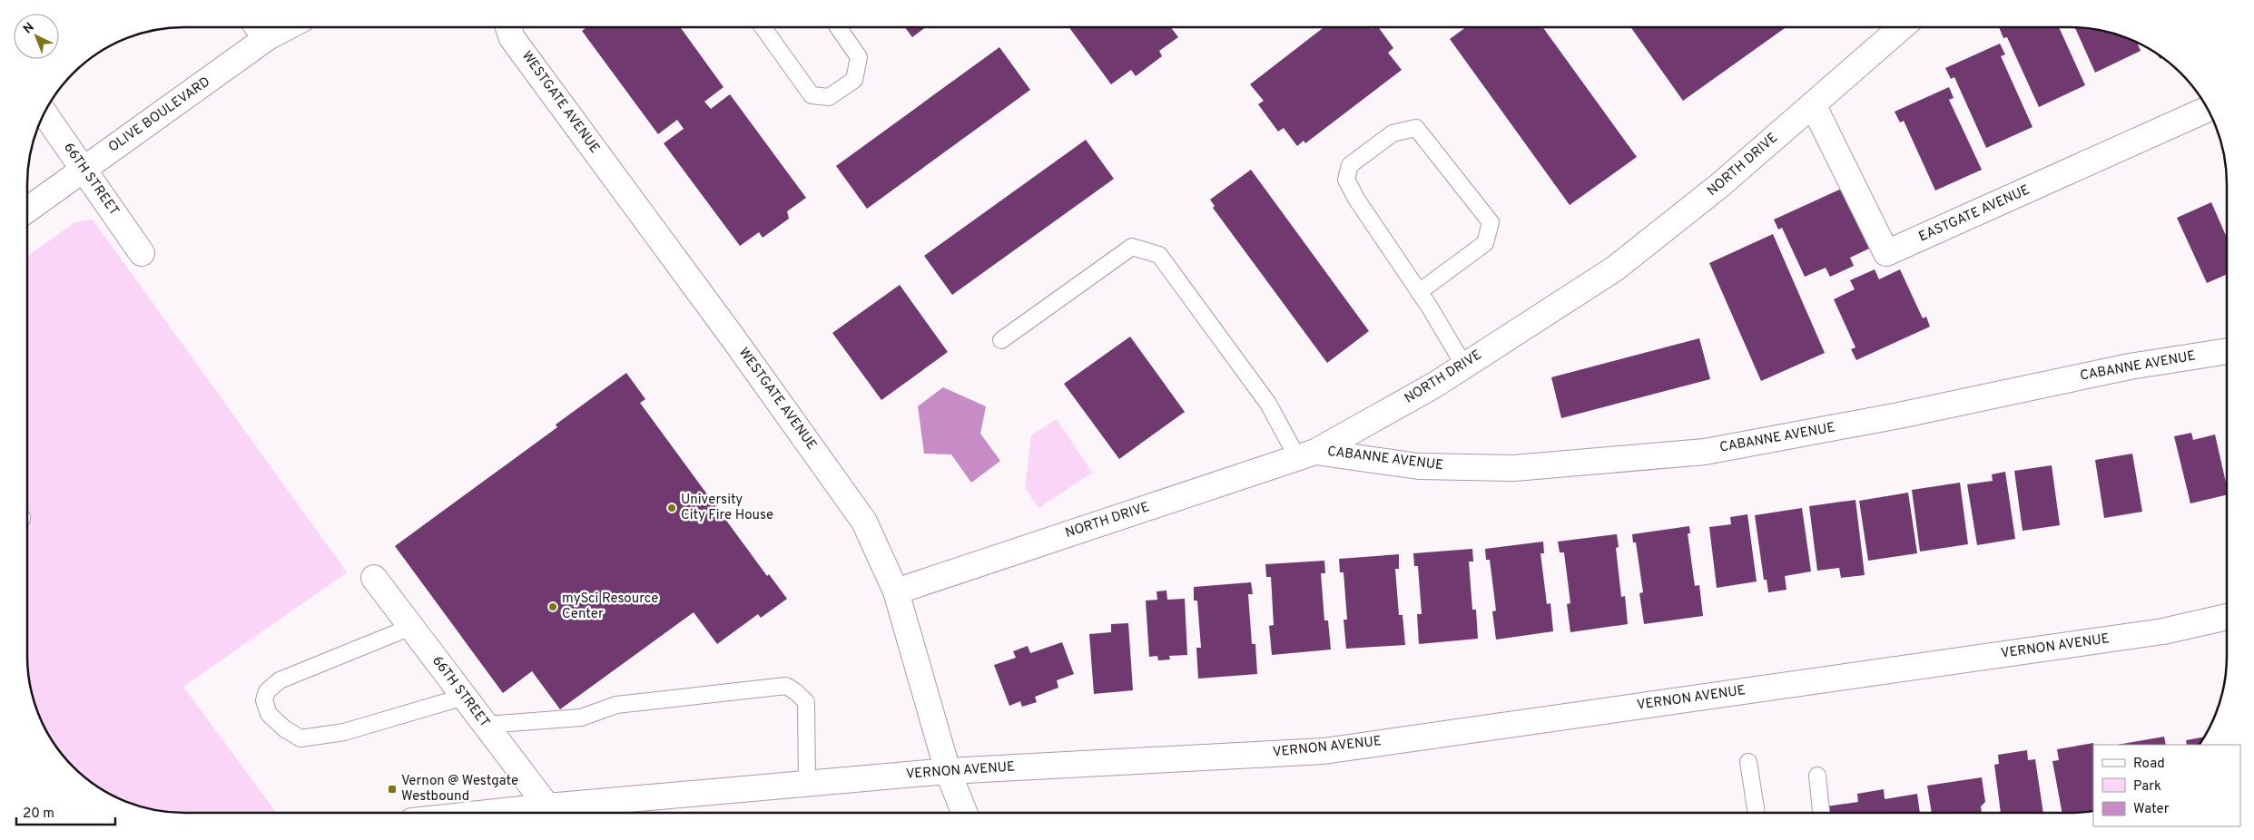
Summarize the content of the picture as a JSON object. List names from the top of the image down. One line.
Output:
{"streets":{"street":["WESTGATE AVENUE","OLIVE BOULEVARD","NORTH DRIVE","66TH STREET","EASTGATE AVENUE","CABANNE AVENUE","VERNON AVENUE"]},"crossings":[["WESTGATE AVENUE","NORTH DRIVE"],["WESTGATE AVENUE","VERNON AVENUE"],["OLIVE BOULEVARD","66TH STREET"],["NORTH DRIVE","EASTGATE AVENUE"],["NORTH DRIVE","CABANNE AVENUE"],["66TH STREET","VERNON AVENUE"]],"places":{"other":["University City Fire House","mySci Resource Center"],"transit":["Vernon @ Westgate Westbound"]},"legend":["Road","Park","Water"],"scale_bar":"20 m","north":"top left"}
